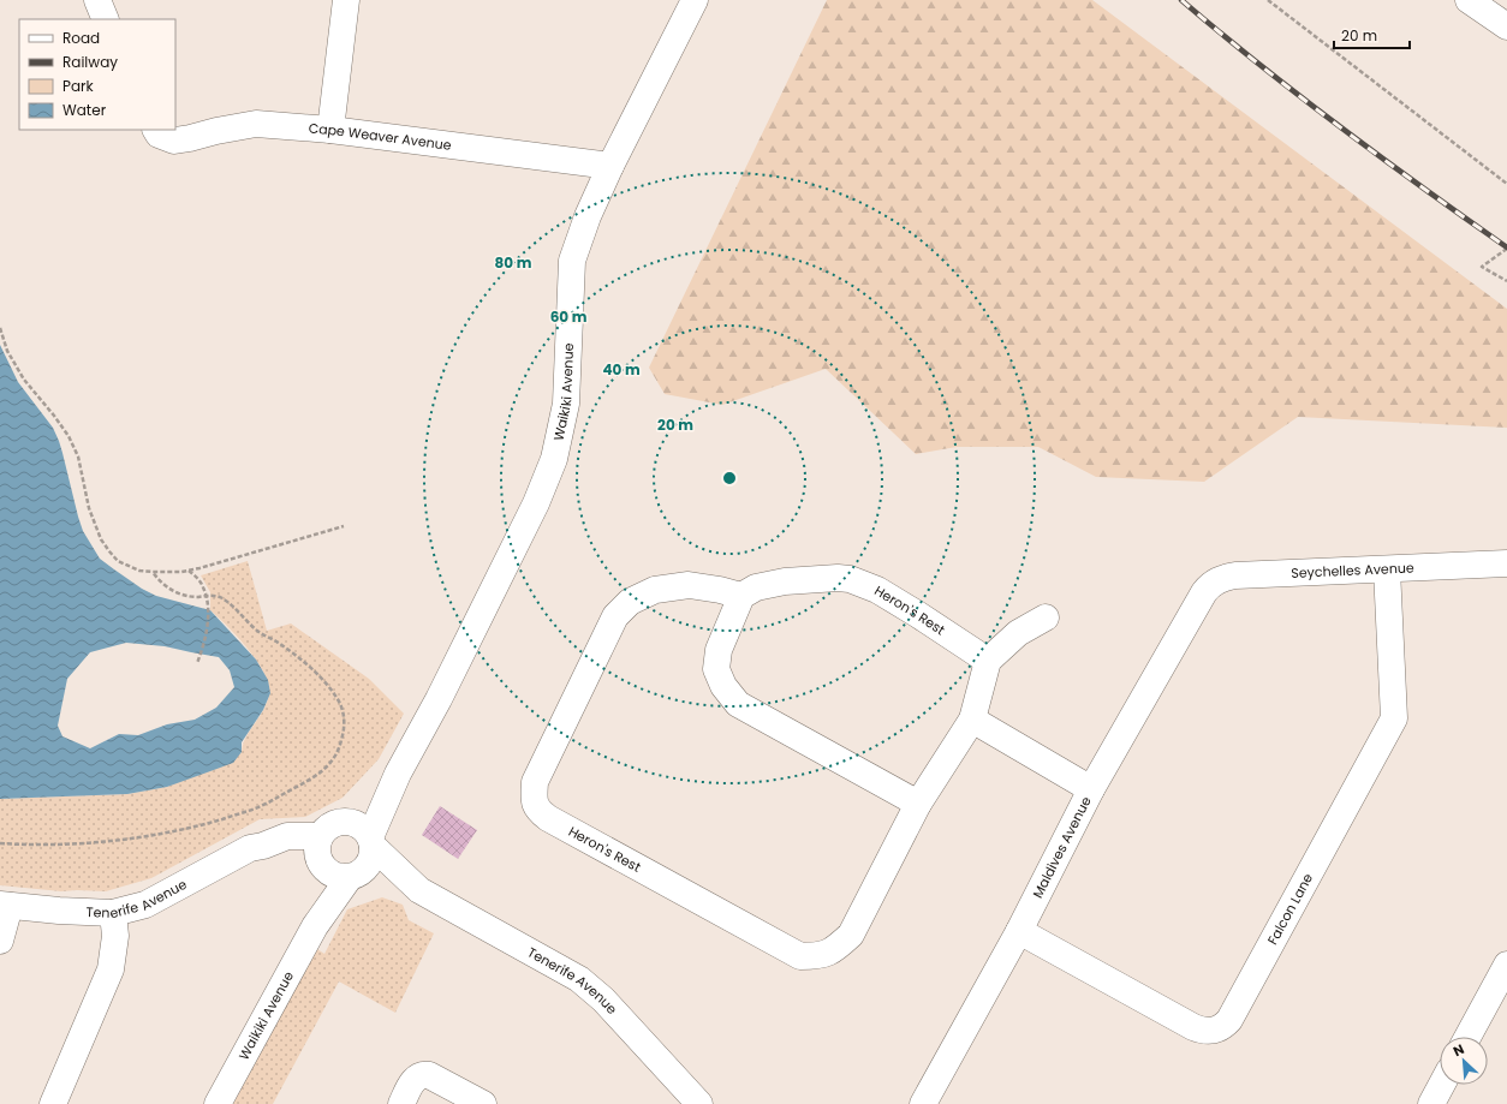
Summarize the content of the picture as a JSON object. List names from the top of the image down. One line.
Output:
{"streets":{"street":["Cape Weaver Avenue","Waikiki Avenue","Seychelles Avenue","Heron's Rest","Maldives Avenue","Tenerife Avenue","Falcon Lane"]},"crossings":[["Cape Weaver Avenue","Waikiki Avenue"],["Waikiki Avenue","Tenerife Avenue"],["Seychelles Avenue","Maldives Avenue"],["Seychelles Avenue","Falcon Lane"],["Maldives Avenue","Falcon Lane"]],"legend":["Road","Railway","Park","Water"],"scale_bar":"20 m","north":"top left","rings":["80 m","60 m","40 m","20 m"]}
